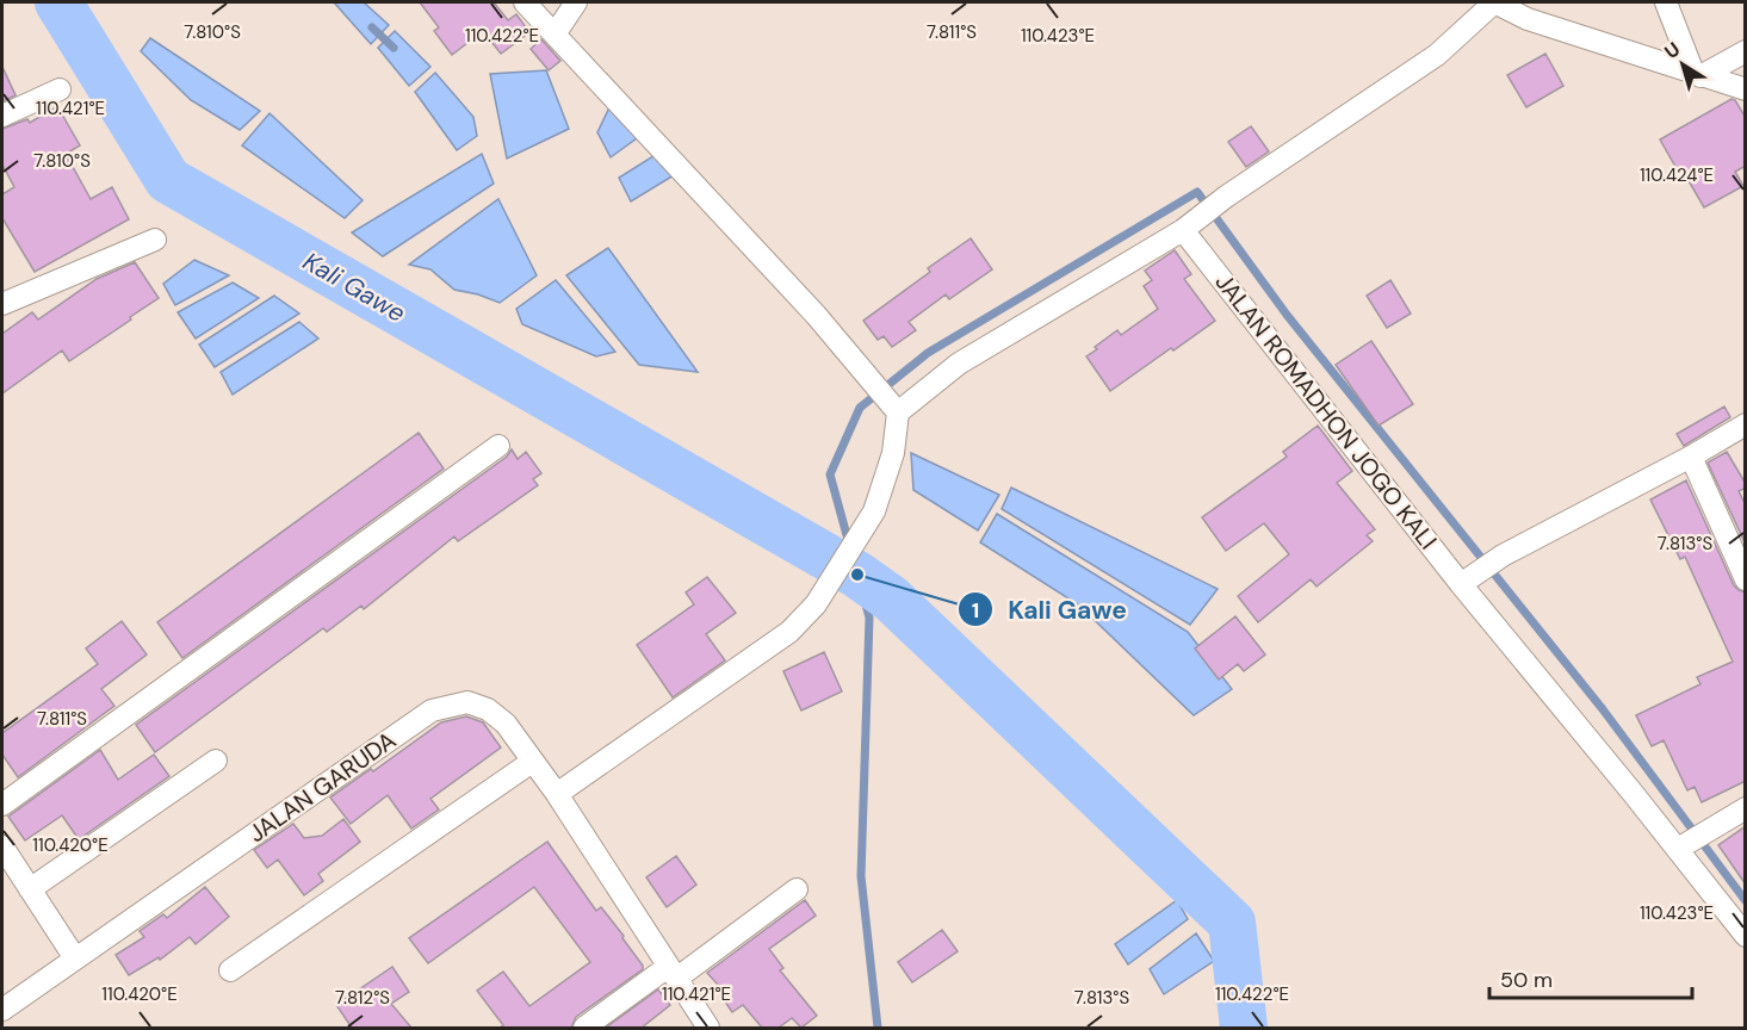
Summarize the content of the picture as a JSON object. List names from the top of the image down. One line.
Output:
{"streets":{"street":["JALAN ROMADHON JOGO KALI","JALAN GARUDA"]},"water":["Kali Gawe"],"places":["Kali Gawe"],"scale_bar":"50 m","north":"top left","coordinates":["7.810°S","7.811°S","110.422°E","110.423°E","110.421°E","110.424°E","7.813°S","110.420°E","7.812°S"]}
